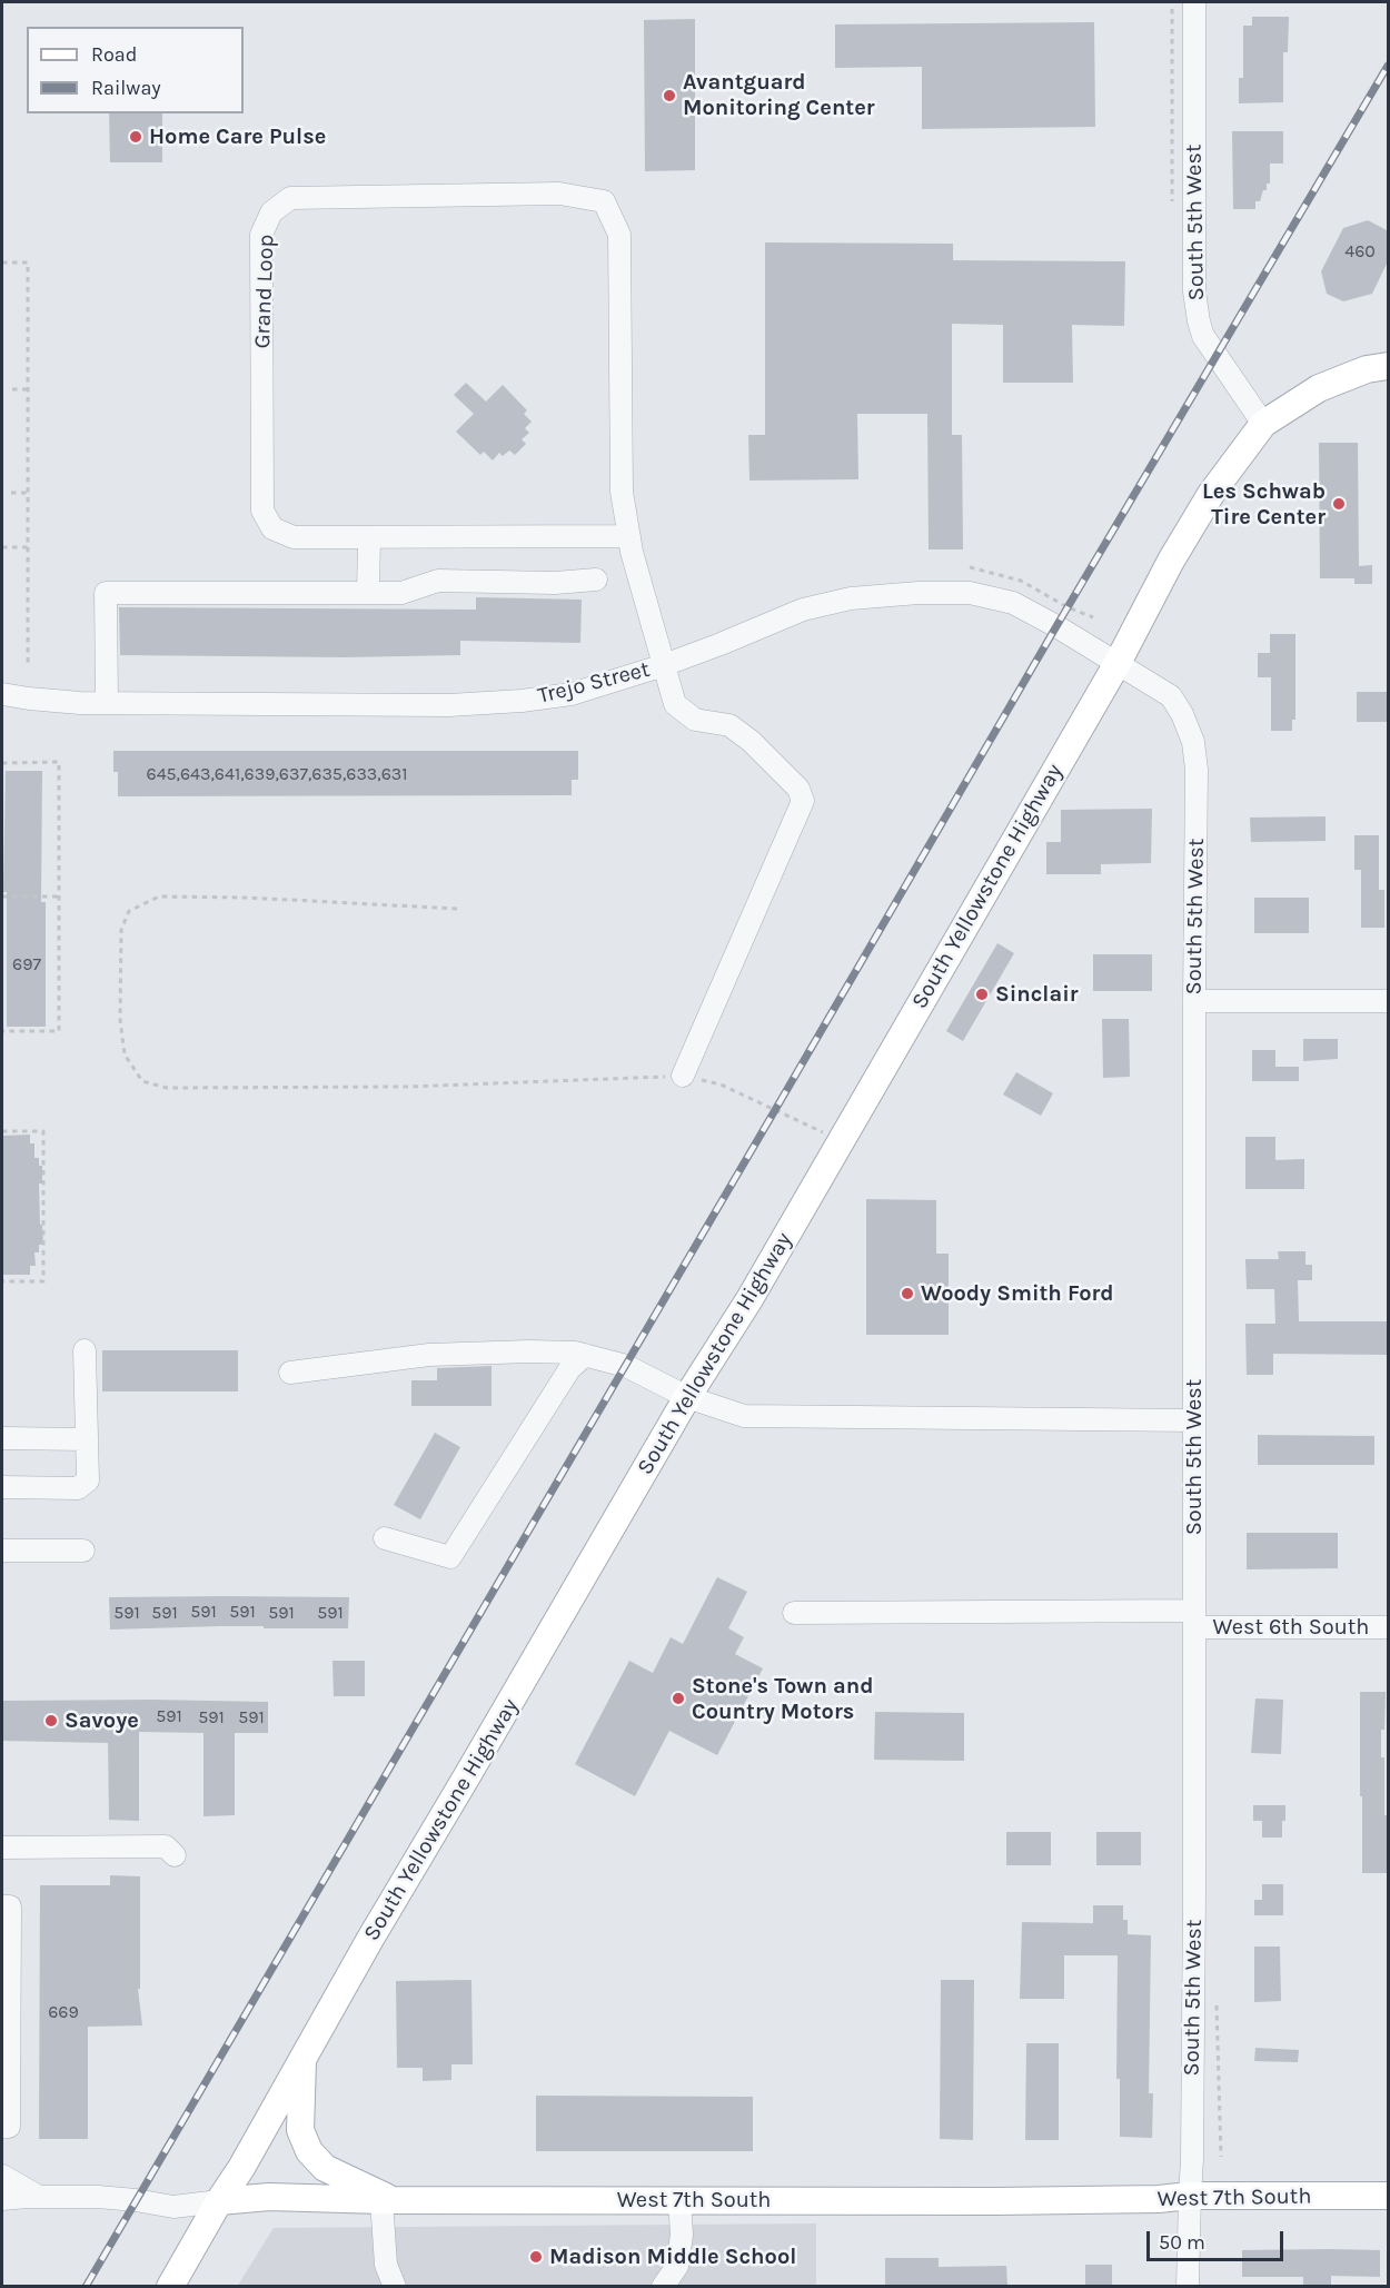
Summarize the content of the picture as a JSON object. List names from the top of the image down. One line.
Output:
{"streets":{"main road":["South Yellowstone Highway","West 7th South"],"street":["South 5th West","Grand Loop","Trejo Street","West 6th South"]},"crossings":[["South 5th West","Trejo Street"],["South 5th West","South Yellowstone Highway"],["South 5th West","West 6th South"],["South 5th West","West 7th South"],["Grand Loop","Trejo Street"],["Trejo Street","South Yellowstone Highway"],["South Yellowstone Highway","West 7th South"]],"places":["Avantguard Monitoring Center","Home Care Pulse","Les Schwab Tire Center","Sinclair","Woody Smith Ford","Stone's Town and Country Motors","Savoye","Madison Middle School"],"house_numbers":["460","645,643,641,639,637,635,633,631","697","591","591","591","591","591","591","591","591","591","669"],"legend":["Road","Railway"],"scale_bar":"50 m"}
